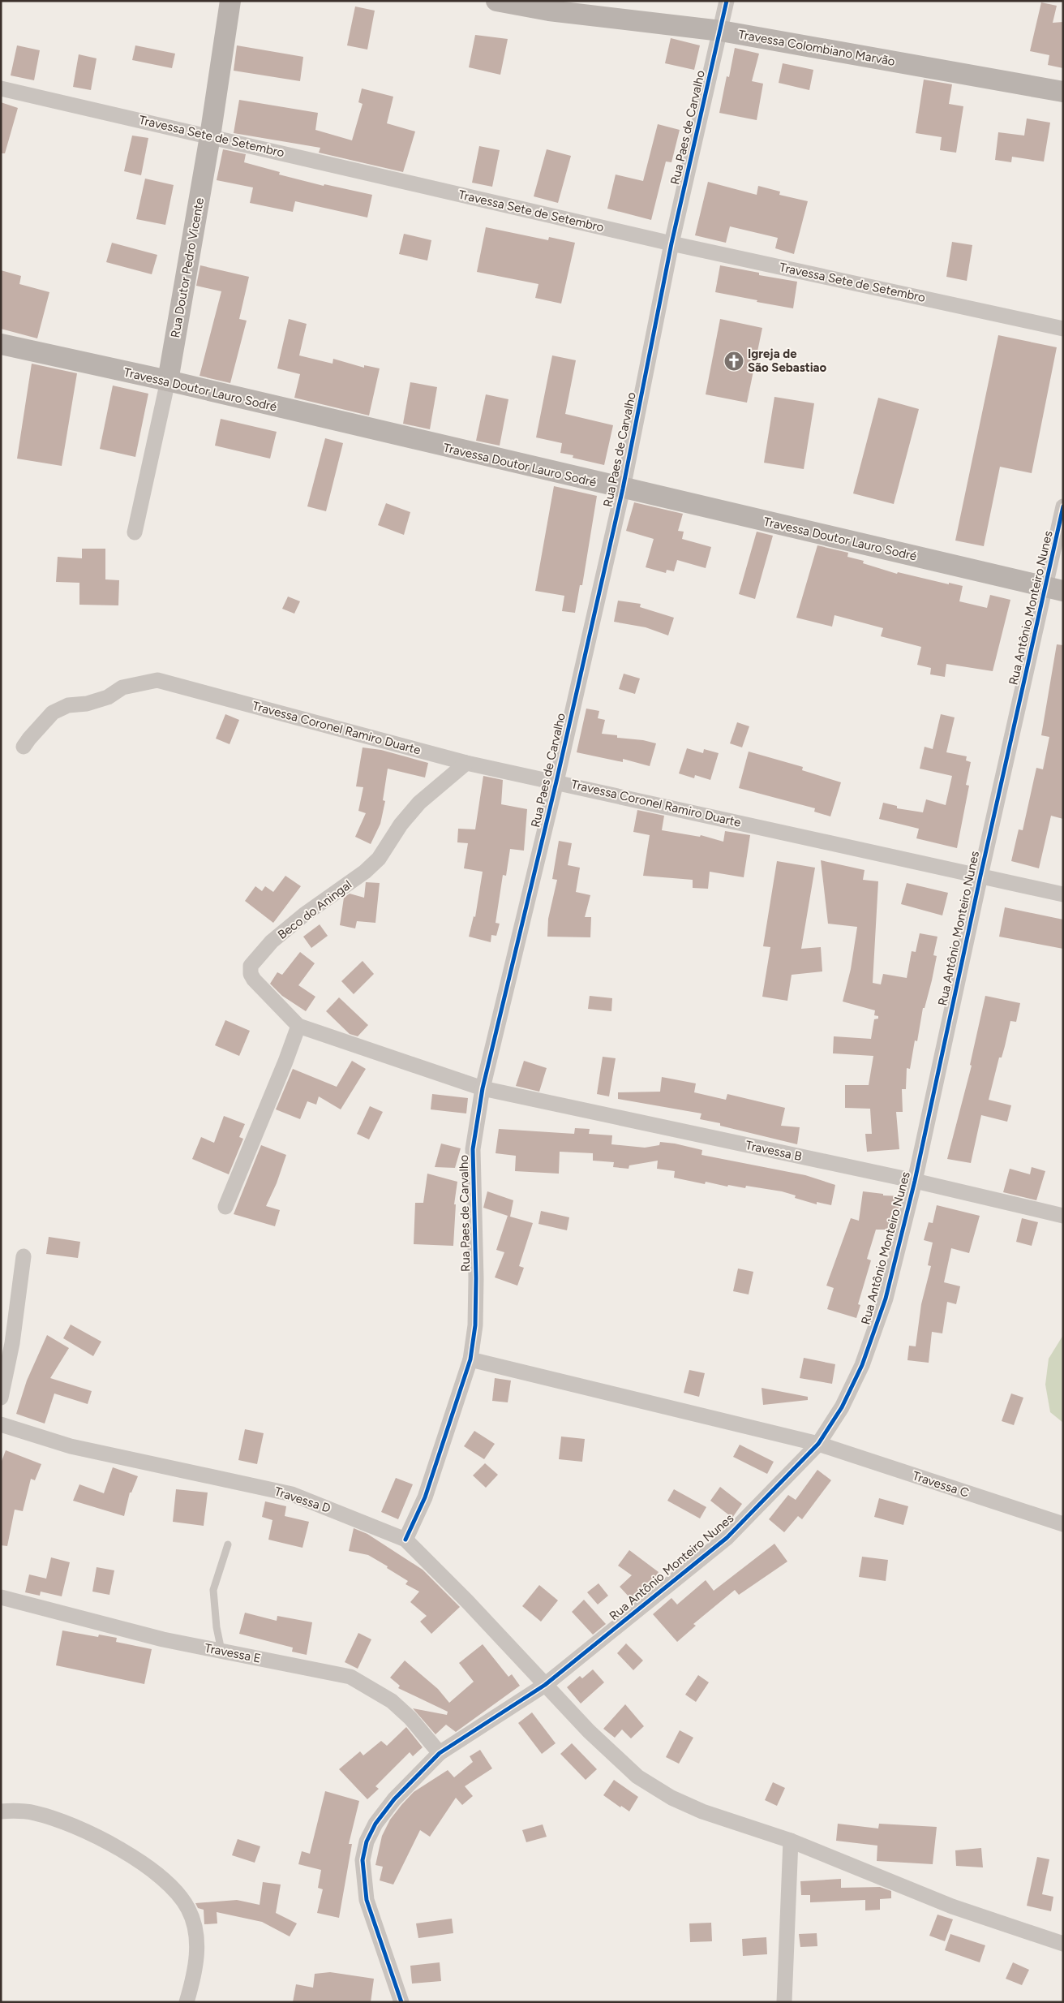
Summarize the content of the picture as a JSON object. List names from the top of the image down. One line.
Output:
{"streets":{"street":["Travessa Colombiano Marvão","Rua Paes de Carvalho","Travessa Sete de Setembro","Rua Doutor Pedro Vicente","Travessa Doutor Lauro Sodré","Rua Antônio Monteiro Nunes","Travessa Coronel Ramiro Duarte","Beco do Aningal","Travessa B","Travessa C","Travessa D","Travessa E"]},"crossings":[["Travessa Colombiano Marvão","Rua Paes de Carvalho"],["Rua Paes de Carvalho","Travessa Sete de Setembro"],["Rua Paes de Carvalho","Travessa Doutor Lauro Sodré"],["Rua Paes de Carvalho","Travessa Coronel Ramiro Duarte"],["Rua Paes de Carvalho","Travessa B"],["Rua Paes de Carvalho","Travessa C"],["Rua Paes de Carvalho","Travessa D"],["Travessa Sete de Setembro","Rua Doutor Pedro Vicente"],["Rua Doutor Pedro Vicente","Travessa Doutor Lauro Sodré"],["Travessa Doutor Lauro Sodré","Rua Antônio Monteiro Nunes"],["Rua Antônio Monteiro Nunes","Travessa Coronel Ramiro Duarte"],["Rua Antônio Monteiro Nunes","Travessa B"],["Rua Antônio Monteiro Nunes","Travessa C"],["Rua Antônio Monteiro Nunes","Travessa D"],["Rua Antônio Monteiro Nunes","Travessa E"],["Travessa Coronel Ramiro Duarte","Beco do Aningal"],["Beco do Aningal","Travessa B"]],"places":{"church":["Igreja de São Sebastiao"]}}
